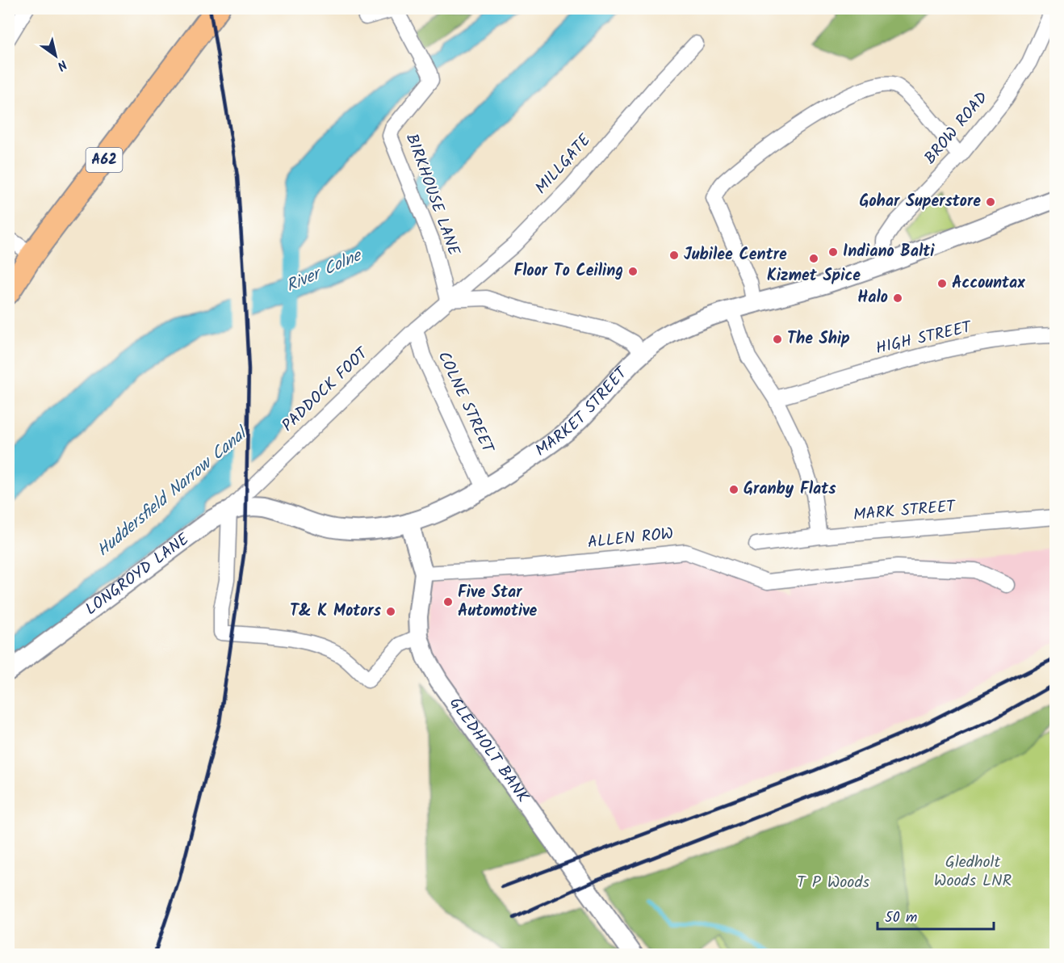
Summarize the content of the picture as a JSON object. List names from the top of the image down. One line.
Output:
{"streets":{"main road":["A62"],"street":["BROW ROAD","MILLGATE","BIRKHOUSE LANE","HIGH STREET","PADDOCK FOOT","COLNE STREET","MARKET STREET","MARK STREET","ALLEN ROW","LONGROYD LANE","GLEDHOLT BANK"]},"crossings":[["BROW ROAD","MARKET STREET"],["MILLGATE","BIRKHOUSE LANE"],["MILLGATE","PADDOCK FOOT"],["BIRKHOUSE LANE","PADDOCK FOOT"],["PADDOCK FOOT","COLNE STREET"],["PADDOCK FOOT","LONGROYD LANE"],["COLNE STREET","MARKET STREET"],["MARKET STREET","LONGROYD LANE"],["MARKET STREET","GLEDHOLT BANK"],["ALLEN ROW","GLEDHOLT BANK"]],"water":["River Colne","Huddersfield Narrow Canal"],"parks":["Gledholt Woods LNR","T P Woods"],"places":["Gohar Superstore","Indiano Balti","Jubilee Centre","Kizmet Spice","Floor To Ceiling","Accountax","Halo","The Ship","Granby Flats","Five Star Automotive","T& K Motors"],"scale_bar":"50 m","north":"bottom right"}
